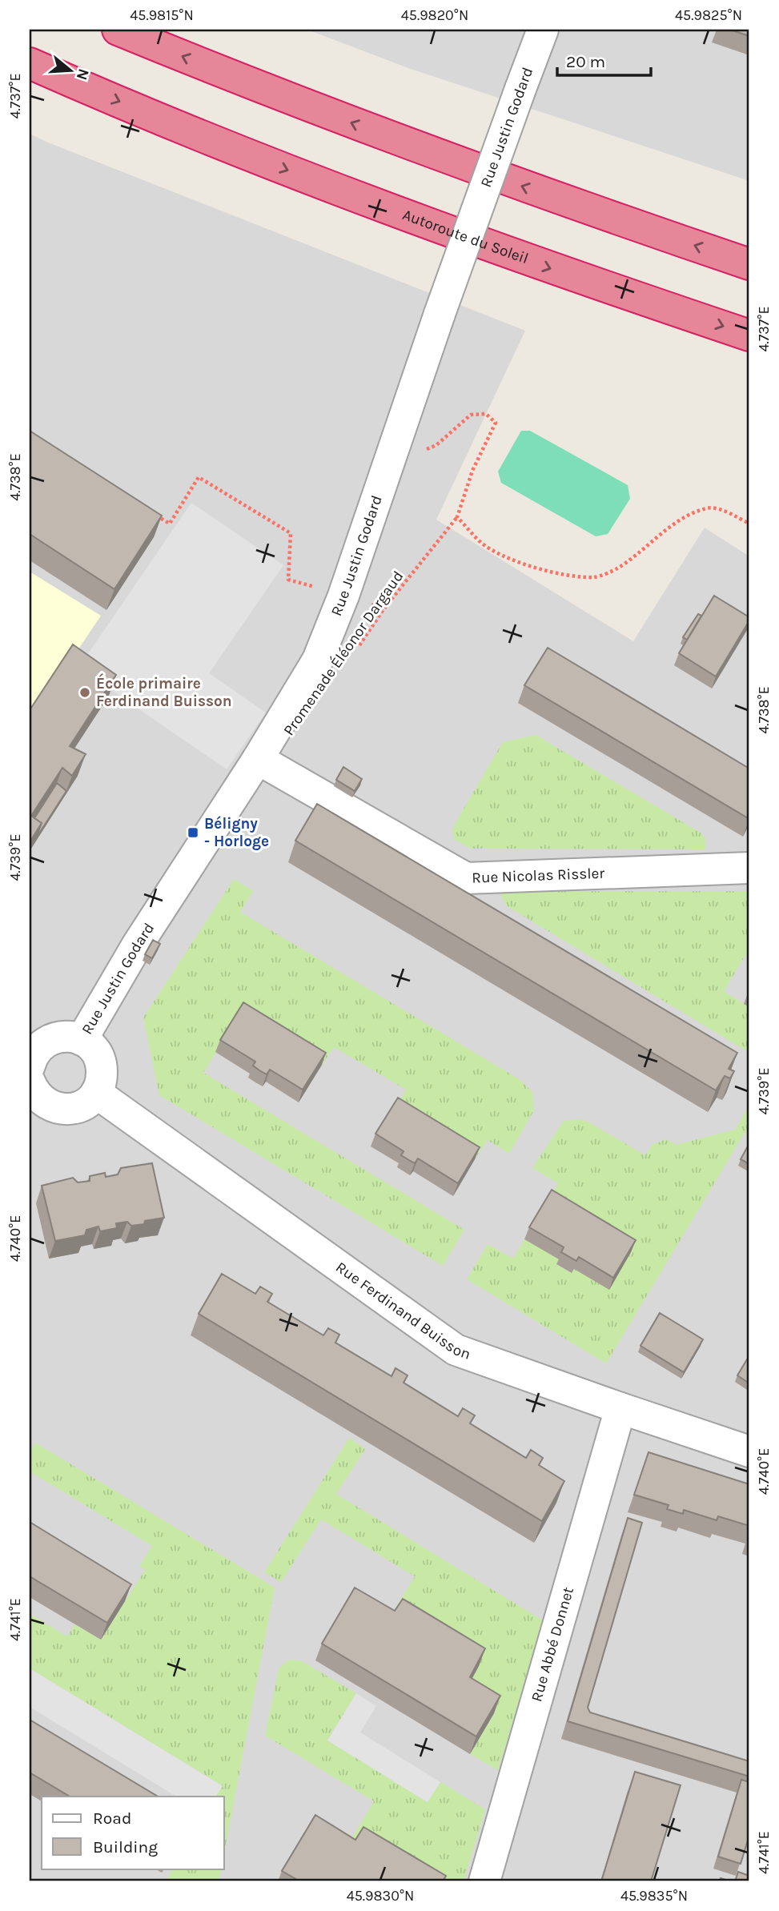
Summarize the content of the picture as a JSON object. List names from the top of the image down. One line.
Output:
{"streets":{"highway":["Autoroute du Soleil"],"street":["Rue Justin Godard","Rue Nicolas Rissler","Rue Ferdinand Buisson","Rue Abbé Donnet"],"path":["Promenade Éléonor Dargaud"]},"crossings":[["Rue Justin Godard","Promenade Éléonor Dargaud"],["Rue Justin Godard","Rue Nicolas Rissler"],["Rue Justin Godard","Rue Ferdinand Buisson"],["Rue Ferdinand Buisson","Rue Abbé Donnet"]],"places":{"other":["École primaire Ferdinand Buisson"],"transit":["Béligny - Horloge"]},"legend":["Road","Building"],"scale_bar":"20 m","north":"right","coordinates":["45.9815°N","45.9820°N","45.9825°N","4.737°E","4.738°E","4.739°E","4.740°E","4.741°E","45.9830°N","45.9835°N"]}
